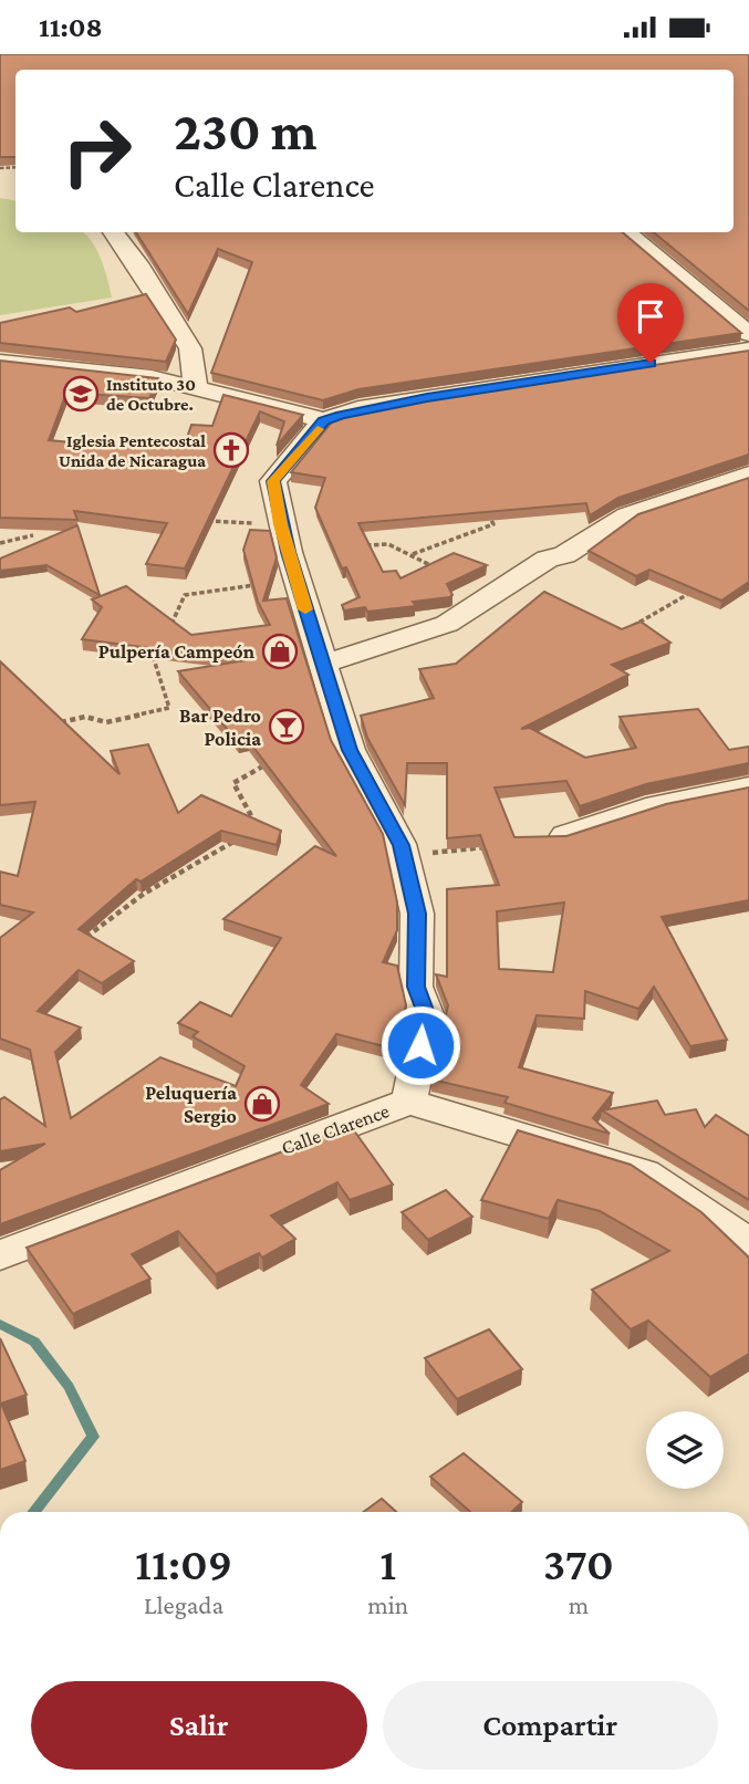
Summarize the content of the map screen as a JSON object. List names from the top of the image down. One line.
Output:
{"streets":{"street":["Calle Clarence"]},"places":{"school or university":["Instituto 30 de Octubre."],"church":["Iglesia Pentecostal Unida de Nicaragua"],"shop":["Pulpería Campeón","Peluquería Sergio"],"bar":["Bar Pedro Policia"]},"page":{"status":"11:08","turn":["230 m","Calle Clarence"],"eta":["11:09","Llegada","1","min","370","m"],"buttons":["Salir","Compartir"]}}
